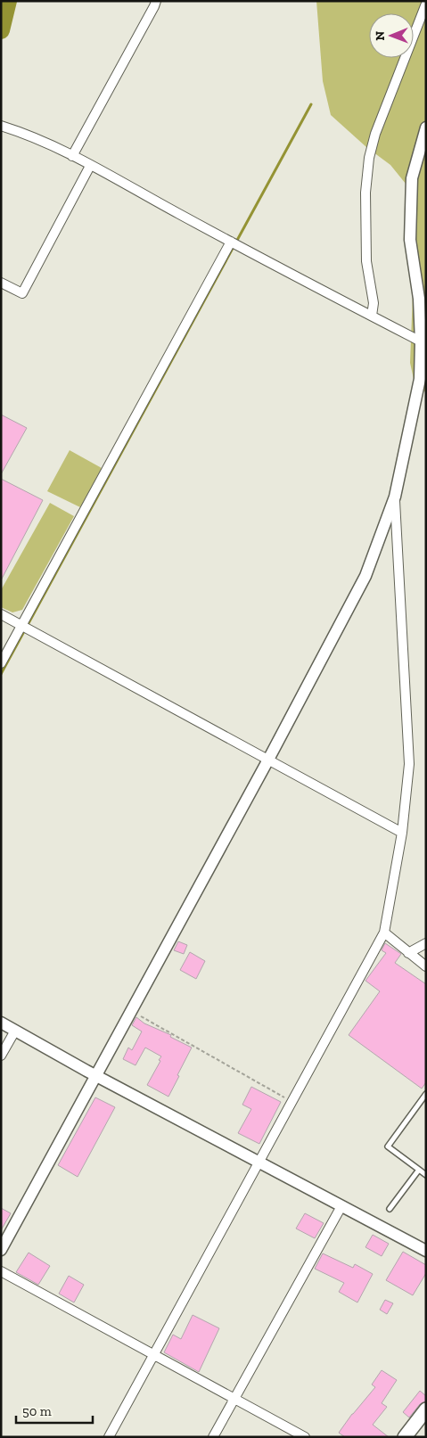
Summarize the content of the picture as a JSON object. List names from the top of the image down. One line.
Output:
{"scale_bar":"50 m","north":"left"}
